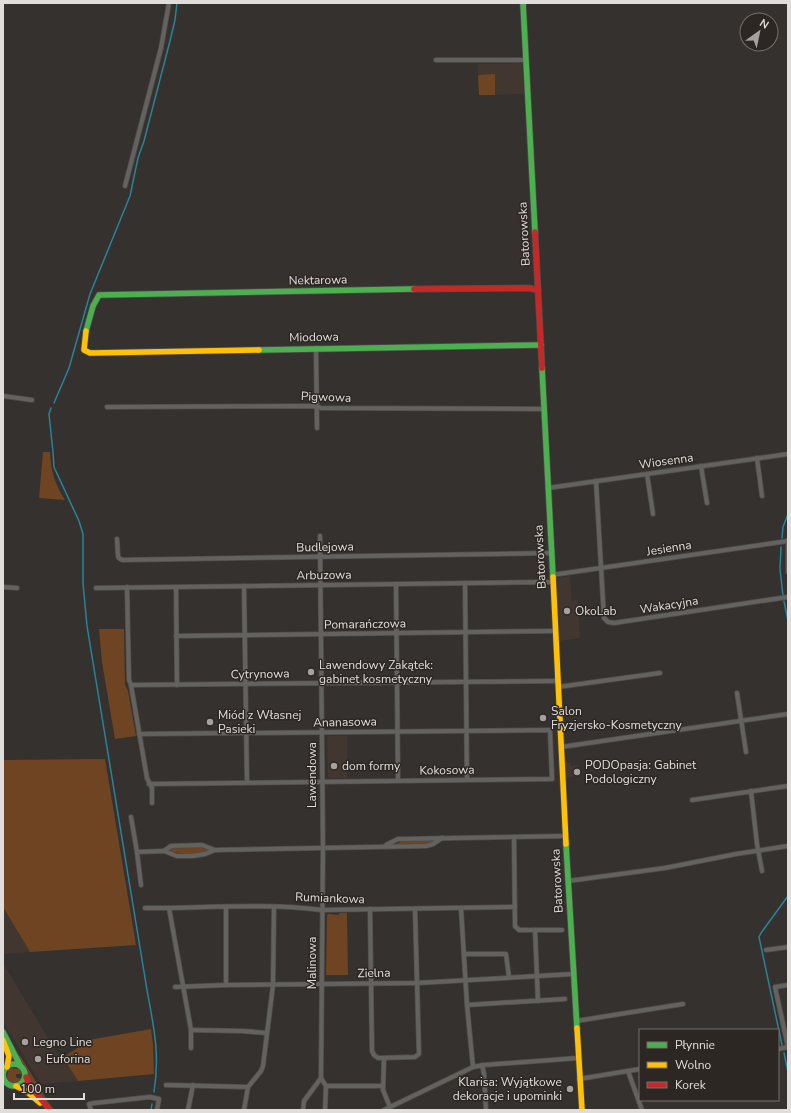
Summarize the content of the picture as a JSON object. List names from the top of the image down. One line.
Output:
{"streets":{"street":["Batorowska","Nektarowa","Miodowa","Pigwowa","Wiosenna","Budlejowa","Jesienna","Arbuzowa","Wakacyjna","Pomarańczowa","Cytrynowa","Ananasowa","Kokosowa","Lawendowa","Rumiankowa","Malinowa","Zielna"]},"crossings":[["Batorowska","Nektarowa"],["Batorowska","Miodowa"],["Batorowska","Pigwowa"],["Batorowska","Wiosenna"],["Batorowska","Budlejowa"],["Batorowska","Jesienna"],["Batorowska","Arbuzowa"],["Batorowska","Pomarańczowa"],["Batorowska","Cytrynowa"],["Batorowska","Zielna"],["Nektarowa","Miodowa"],["Budlejowa","Lawendowa"],["Jesienna","Wakacyjna"],["Arbuzowa","Lawendowa"],["Pomarańczowa","Lawendowa"],["Cytrynowa","Lawendowa"],["Ananasowa","Kokosowa"],["Ananasowa","Lawendowa"],["Kokosowa","Lawendowa"],["Lawendowa","Malinowa"],["Rumiankowa","Malinowa"],["Malinowa","Zielna"]],"places":["OkoLab","Lawendowy Zakątek: gabinet kosmetyczny","Salon Fryzjersko-Kosmetyczny","Miód z Własnej Pasieki","dom formy","PODOpasja: Gabinet Podologiczny","Legno Line","Euforina","Klarisa: Wyjątkowe dekoracje i upominki"],"legend":["Płynnie","Wolno","Korek"],"scale_bar":"100 m","north":"top right"}
